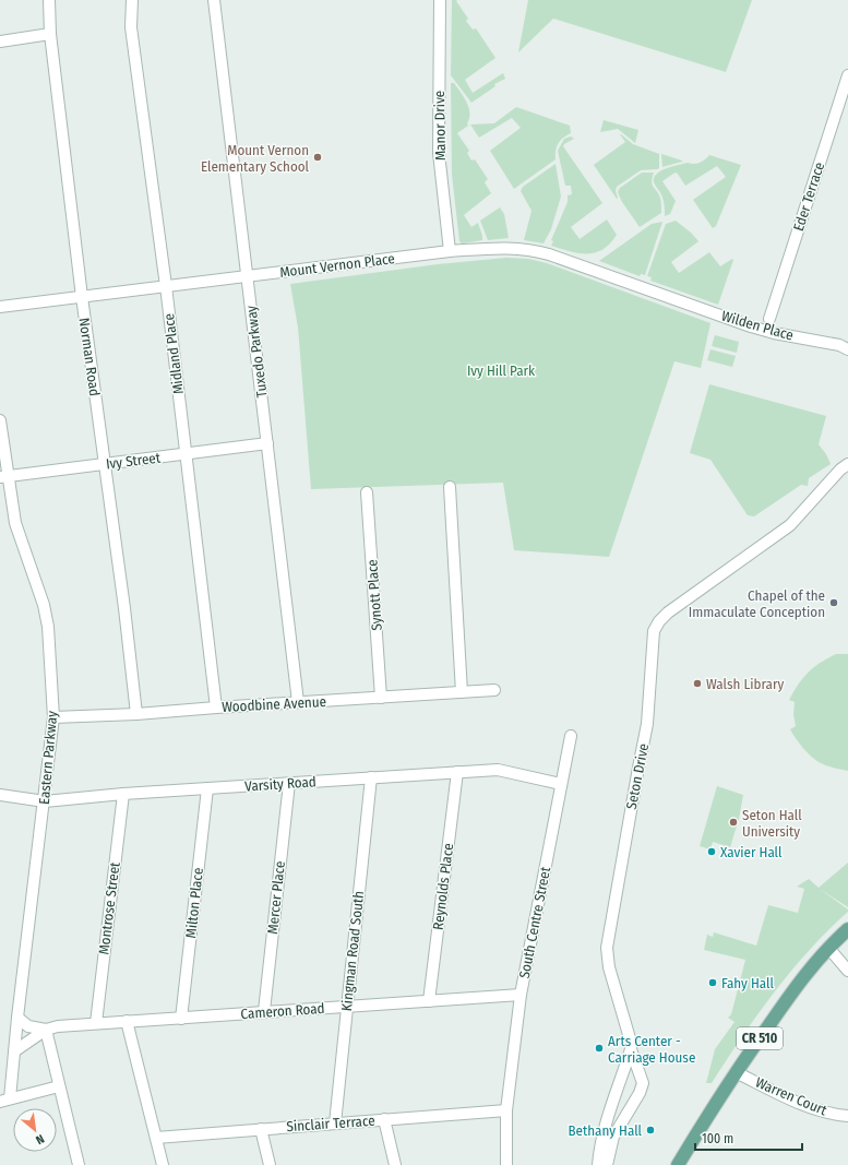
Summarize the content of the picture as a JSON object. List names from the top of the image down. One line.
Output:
{"streets":{"main road":["CR 510"],"street":["Manor Drive","Eder Terrace","Mount Vernon Place","Wilden Place","Tuxedo Parkway","Midland Place","Norman Road","Ivy Street","Synott Place","Woodbine Avenue","Eastern Parkway","Seton Drive","Varsity Road","Reynolds Place","Mercer Place","Milton Place","Montrose Street","South Centre Street","Kingman Road South","Cameron Road","Warren Court","Sinclair Terrace"]},"crossings":[["Manor Drive","Mount Vernon Place"],["Mount Vernon Place","Wilden Place"],["Mount Vernon Place","Tuxedo Parkway"],["Mount Vernon Place","Midland Place"],["Mount Vernon Place","Norman Road"],["Tuxedo Parkway","Ivy Street"],["Tuxedo Parkway","Woodbine Avenue"],["Midland Place","Ivy Street"],["Midland Place","Woodbine Avenue"],["Norman Road","Ivy Street"],["Norman Road","Woodbine Avenue"],["Ivy Street","Eastern Parkway"],["Synott Place","Woodbine Avenue"],["Woodbine Avenue","Eastern Parkway"],["Eastern Parkway","Varsity Road"],["Eastern Parkway","Cameron Road"],["Varsity Road","Reynolds Place"],["Varsity Road","Mercer Place"],["Varsity Road","Milton Place"],["Varsity Road","Montrose Street"],["Varsity Road","South Centre Street"],["Varsity Road","Kingman Road South"],["Reynolds Place","Cameron Road"],["Mercer Place","Cameron Road"],["Milton Place","Cameron Road"],["Montrose Street","Cameron Road"],["South Centre Street","Cameron Road"],["South Centre Street","Sinclair Terrace"],["Kingman Road South","Cameron Road"],["Kingman Road South","Sinclair Terrace"],["CR 510","Warren Court"]],"parks":["Ivy Hill Park"],"places":["Mount Vernon Elementary School","Chapel of the Immaculate Conception","Walsh Library","Seton Hall University","Xavier Hall","Fahy Hall","Arts Center - Carriage House","Bethany Hall"],"scale_bar":"100 m","north":"bottom right"}
